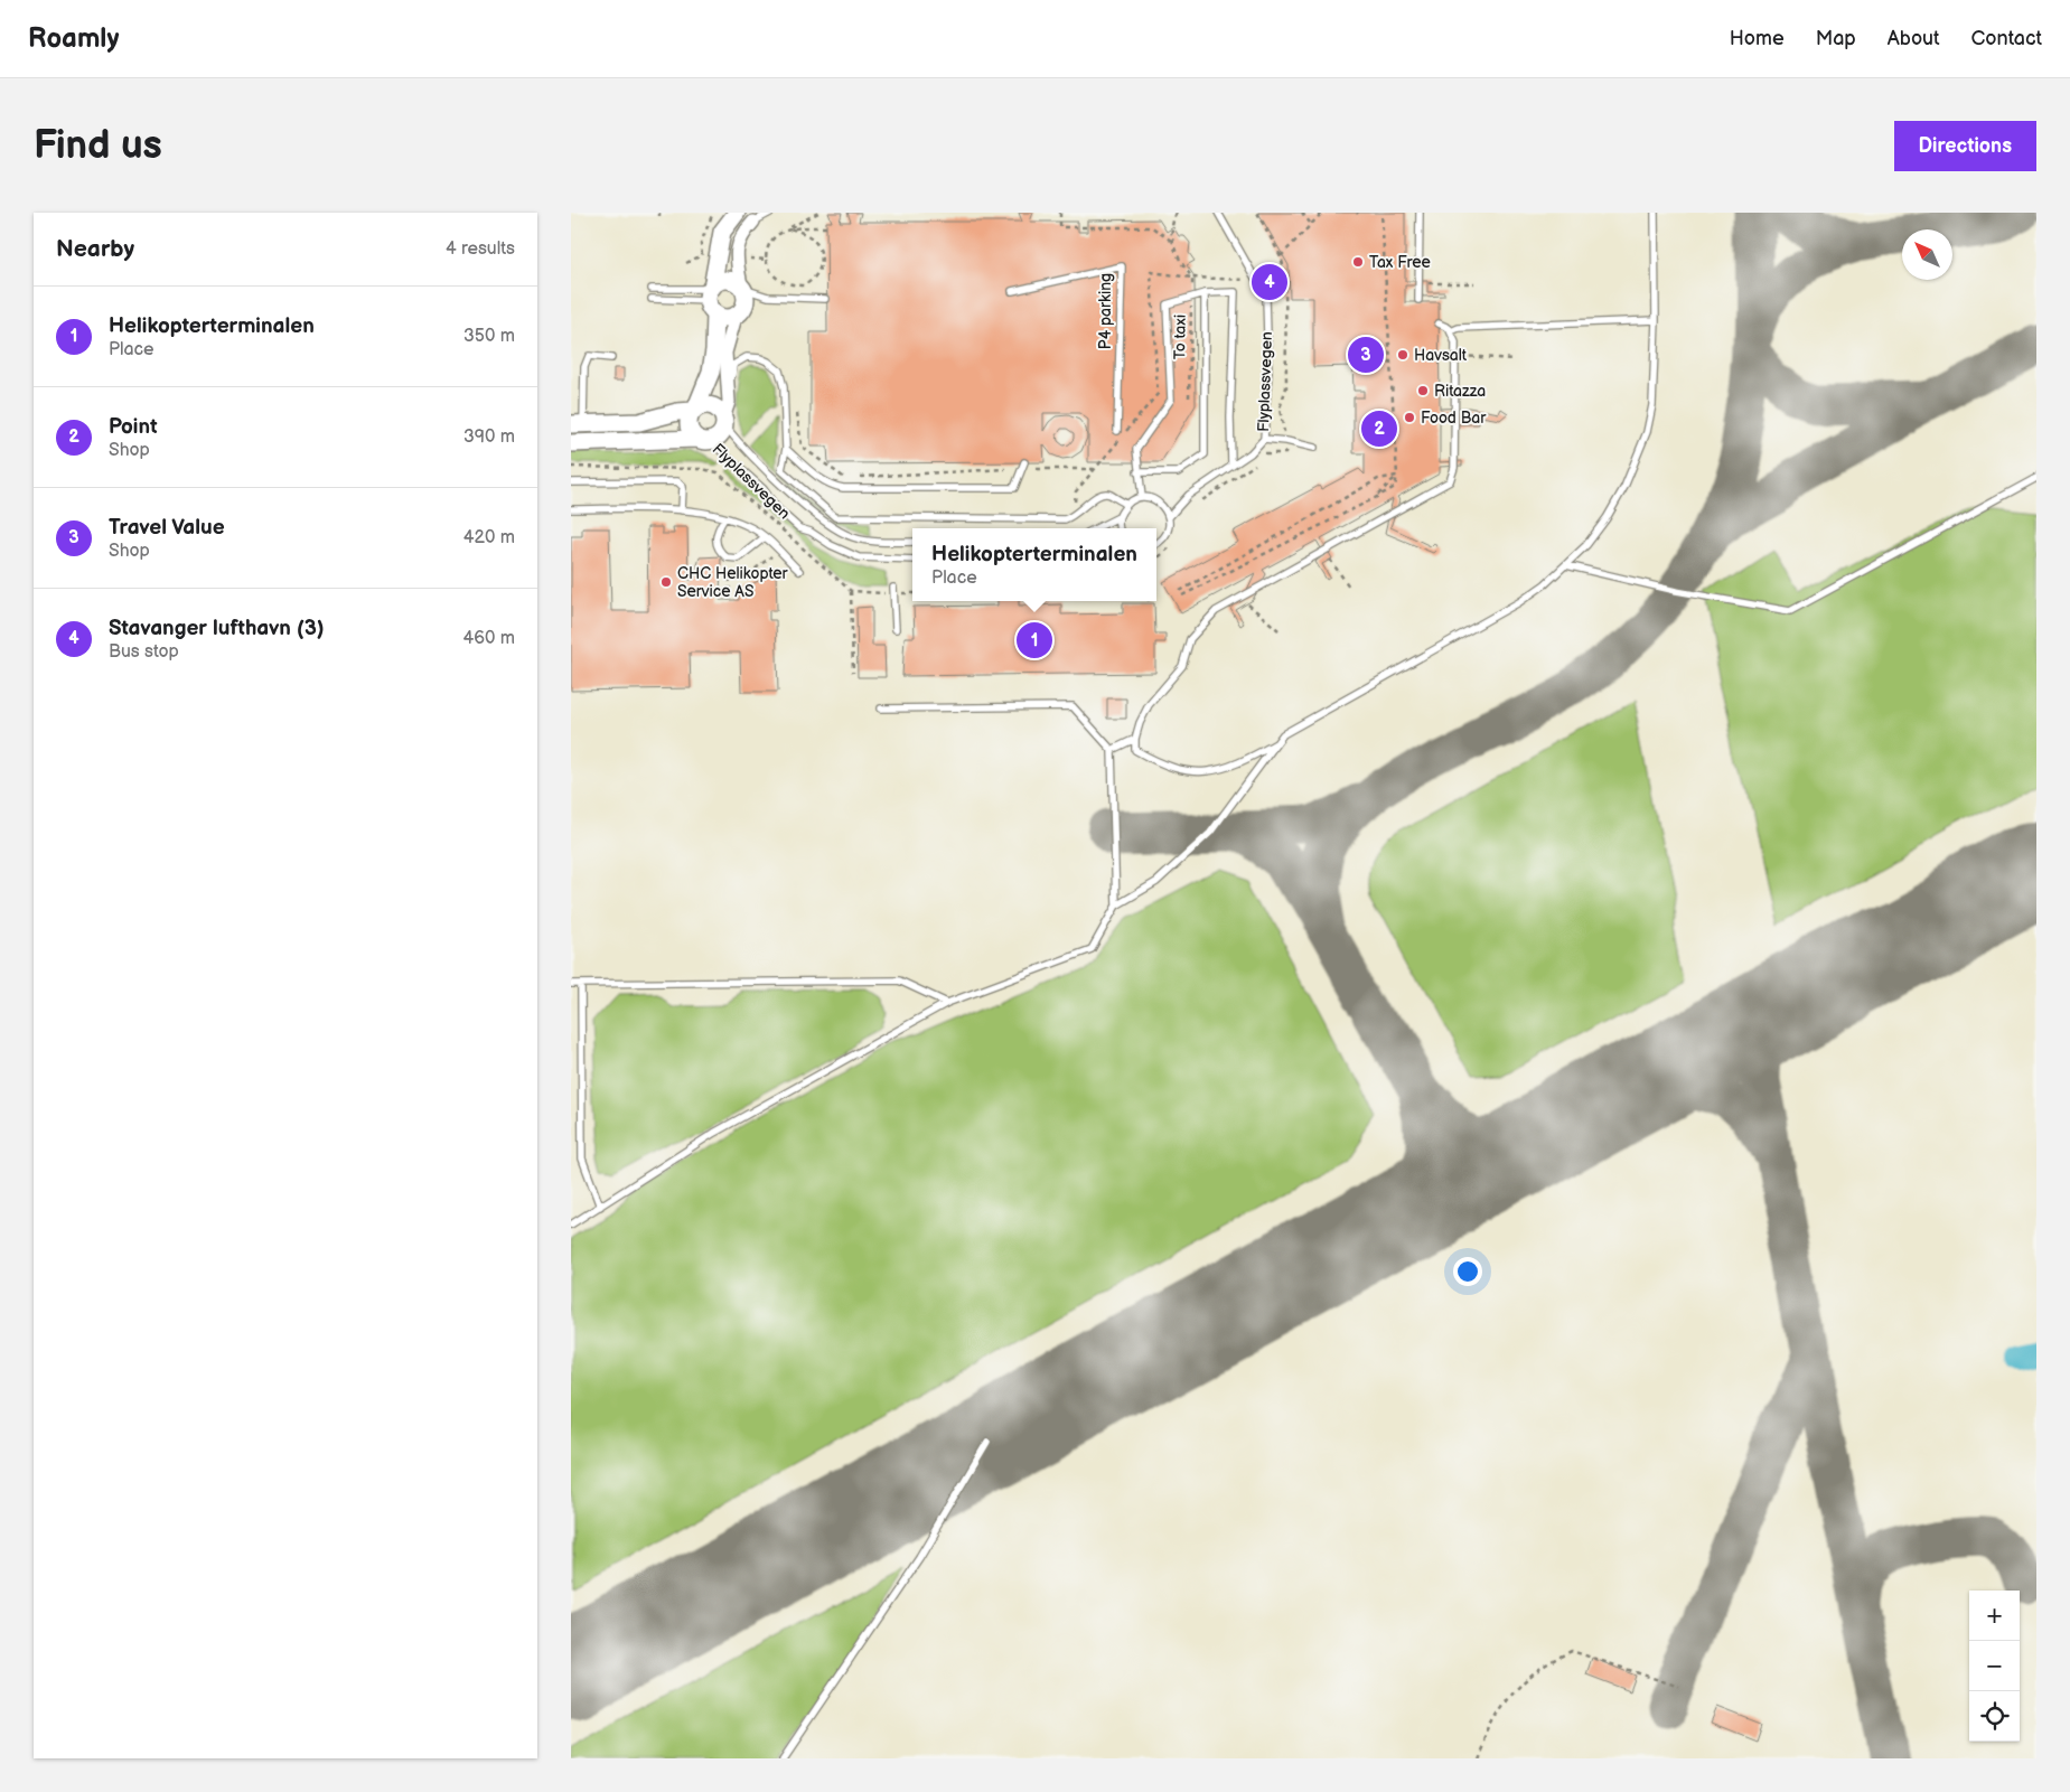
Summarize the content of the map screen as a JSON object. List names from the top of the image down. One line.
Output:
{"streets":{"street":["Flyplassvegen"],"lane":["P4 parking"],"path":["To taxi"]},"places":["Tax Free","Havsalt","Ritazza","Food Bar","CHC Helikopter Service AS"],"north":"top left","page":{"header":"Roamly","nav":["Home","Map","About","Contact"],"buttons":"Directions","title":"Find us","heading":["Nearby","4 results"],"pins":["4","3","2","1"],"list":[{"mark":"1","name":"Helikopterterminalen","note":"Place","value":"350 m"},{"mark":"2","name":"Point","note":"Shop","value":"390 m"},{"mark":"3","name":"Travel Value","note":"Shop","value":"420 m"},{"mark":"4","name":"Stavanger lufthavn (3)","note":"Bus stop","value":"460 m"}],"popup":["Helikopterterminalen","Place"],"map_buttons":["+","−"]}}
